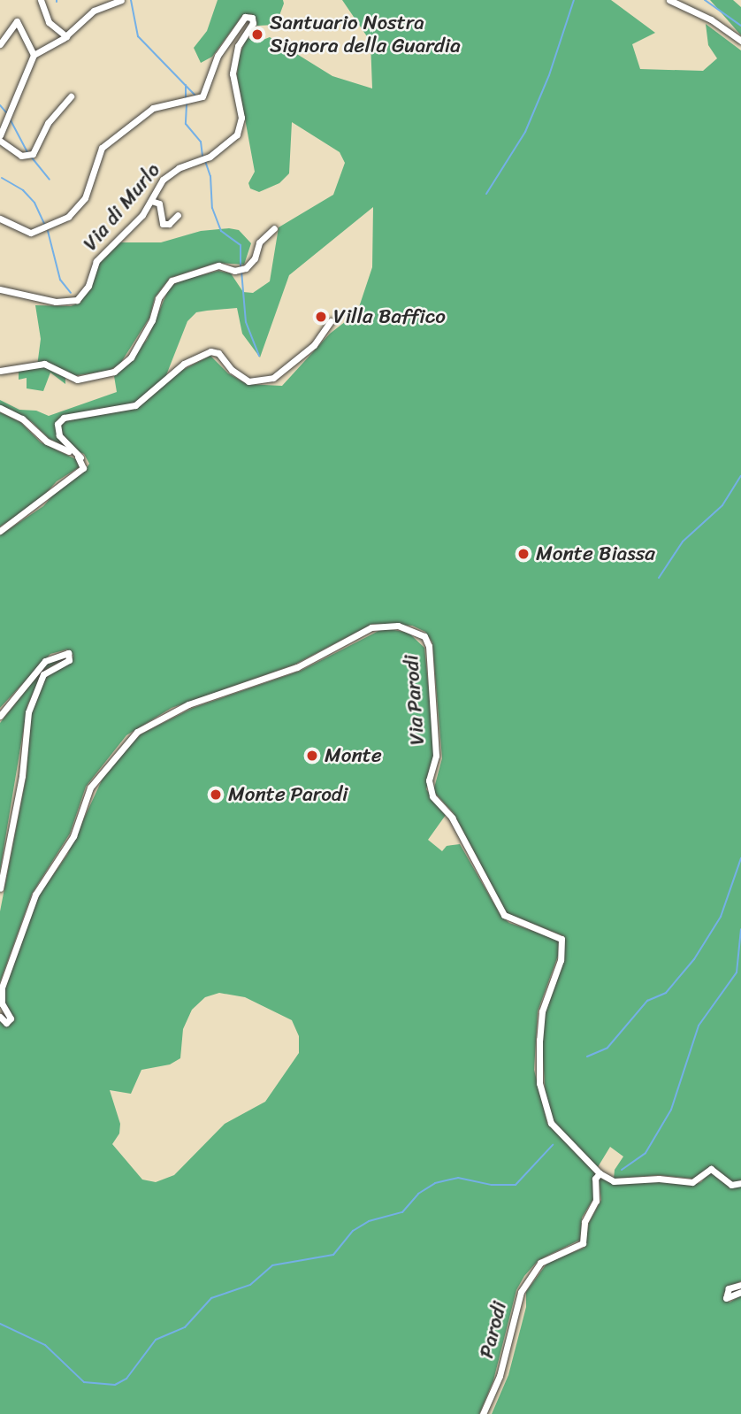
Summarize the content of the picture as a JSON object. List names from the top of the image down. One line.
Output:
{"streets":{"street":["Via di Murlo","Via Parodi","Parodi"]},"crossings":[["Via Parodi","Parodi"]],"places":["Santuario Nostra Signora della Guardia","Villa Baffico","Monte Biassa","Monte","Monte Parodi"]}
